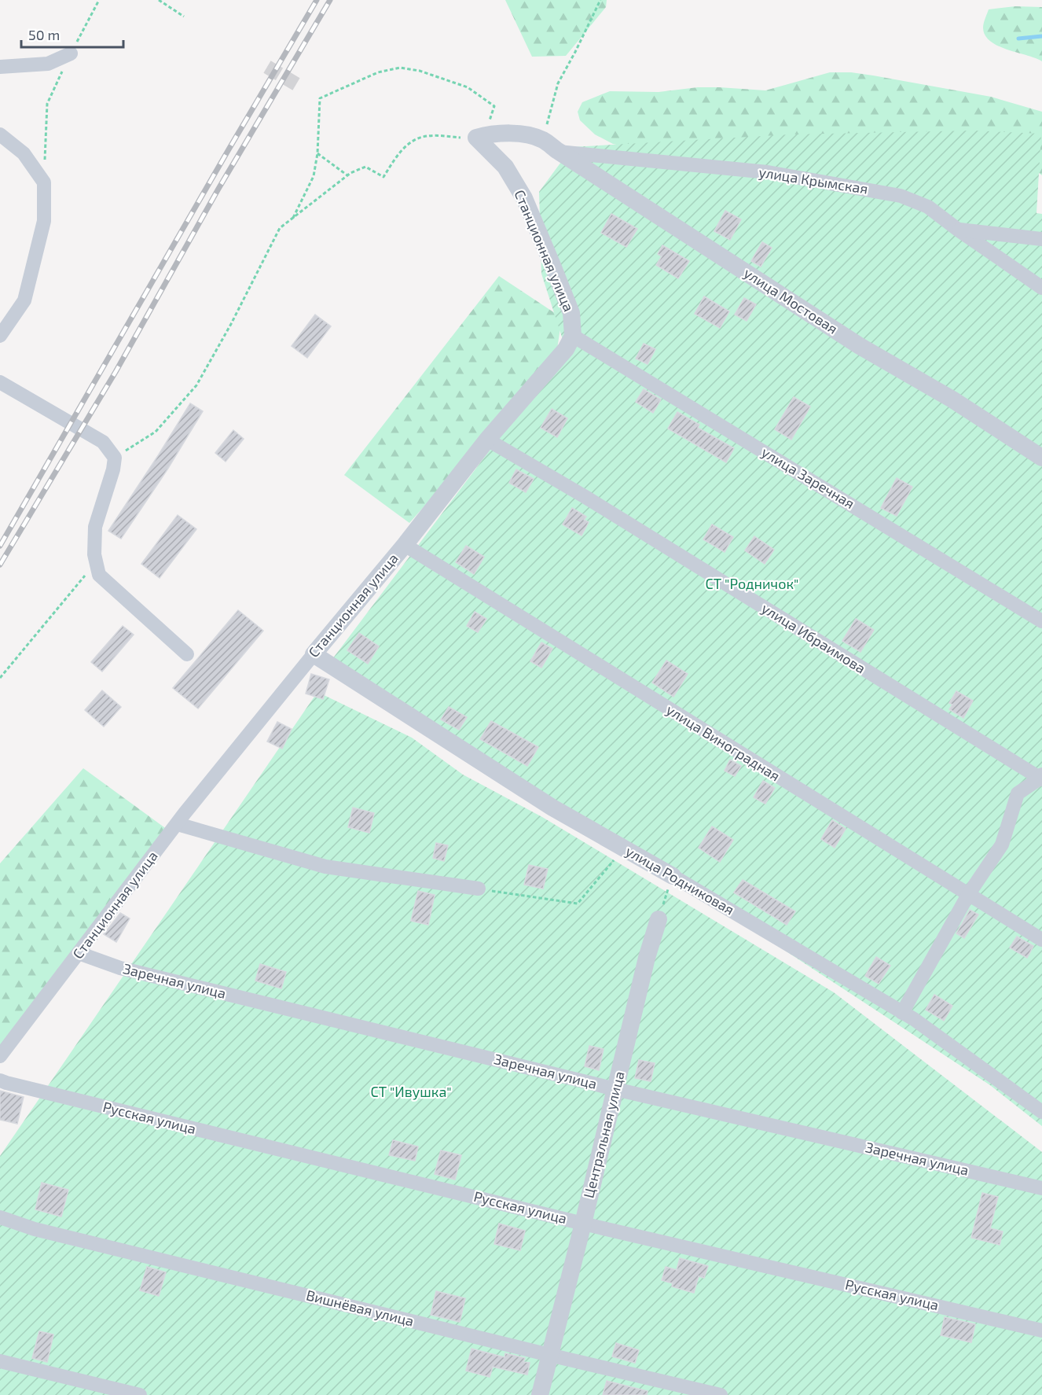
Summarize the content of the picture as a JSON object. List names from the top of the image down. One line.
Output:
{"streets":{"street":["улица Крымская","Станционная улица","улица Мостовая","улица Заречная","улица Ибраимова","улица Виноградная","улица Родниковая","Заречная улица","Русская улица","Центральная улица","Вишнёвая улица"]},"crossings":[["улица Крымская","улица Мостовая"],["Станционная улица","улица Заречная"],["Станционная улица","улица Ибраимова"],["Станционная улица","улица Виноградная"],["Станционная улица","улица Родниковая"],["Станционная улица","Заречная улица"],["Заречная улица","Центральная улица"],["Русская улица","Центральная улица"],["Центральная улица","Вишнёвая улица"]],"parks":["СТ \"Родничок\"","СТ \"Ивушка\""],"scale_bar":"50 m"}
